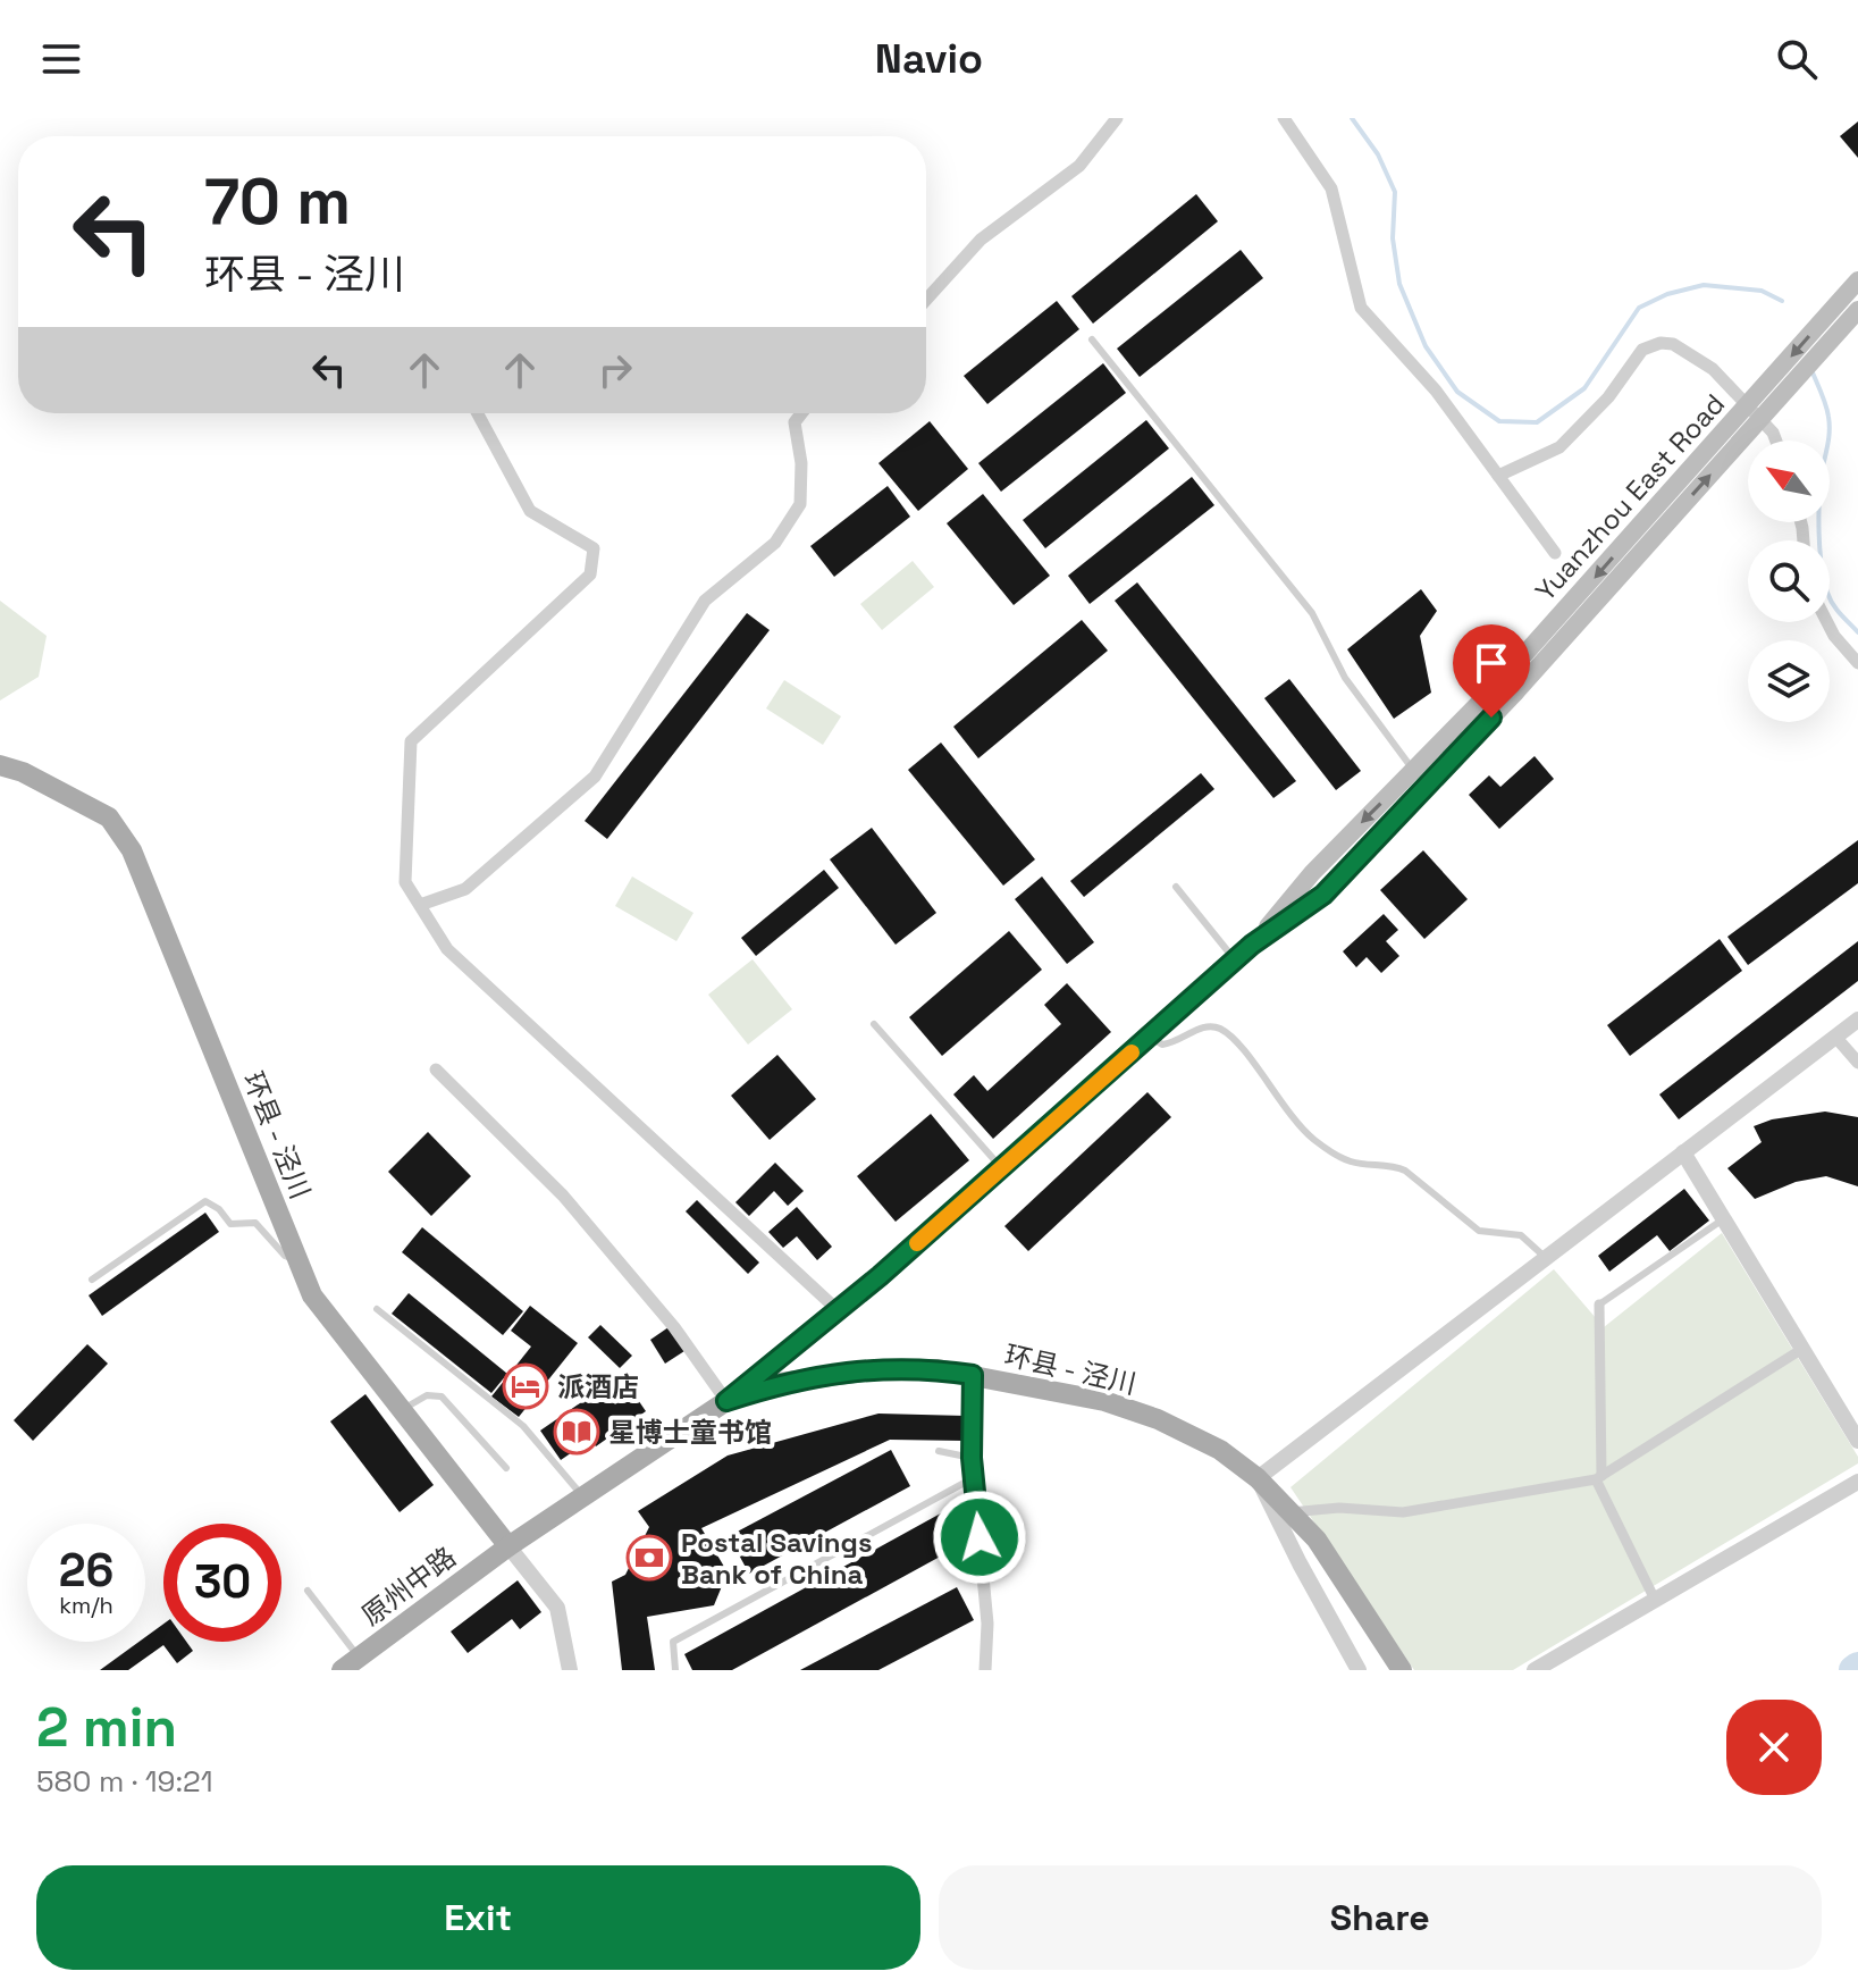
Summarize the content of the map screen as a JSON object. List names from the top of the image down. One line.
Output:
{"streets":{"main road":["Yuanzhou East Road","环县 - 泾川","原州中路"]},"crossings":[["Yuanzhou East Road","环县 - 泾川"],["Yuanzhou East Road","原州中路"],["环县 - 泾川","原州中路"]],"places":{"hotel":["派酒店"],"library":["星博士童书馆"],"bank":["Postal Savings Bank of China"]},"north":"top left","page":{"header":"Navio","turn":["70 m","环县 - 泾川"],"speed":"26 km/h","limit":"30","heading":["2 min","580 m · 19:21"],"buttons":["Exit","Share"]}}
